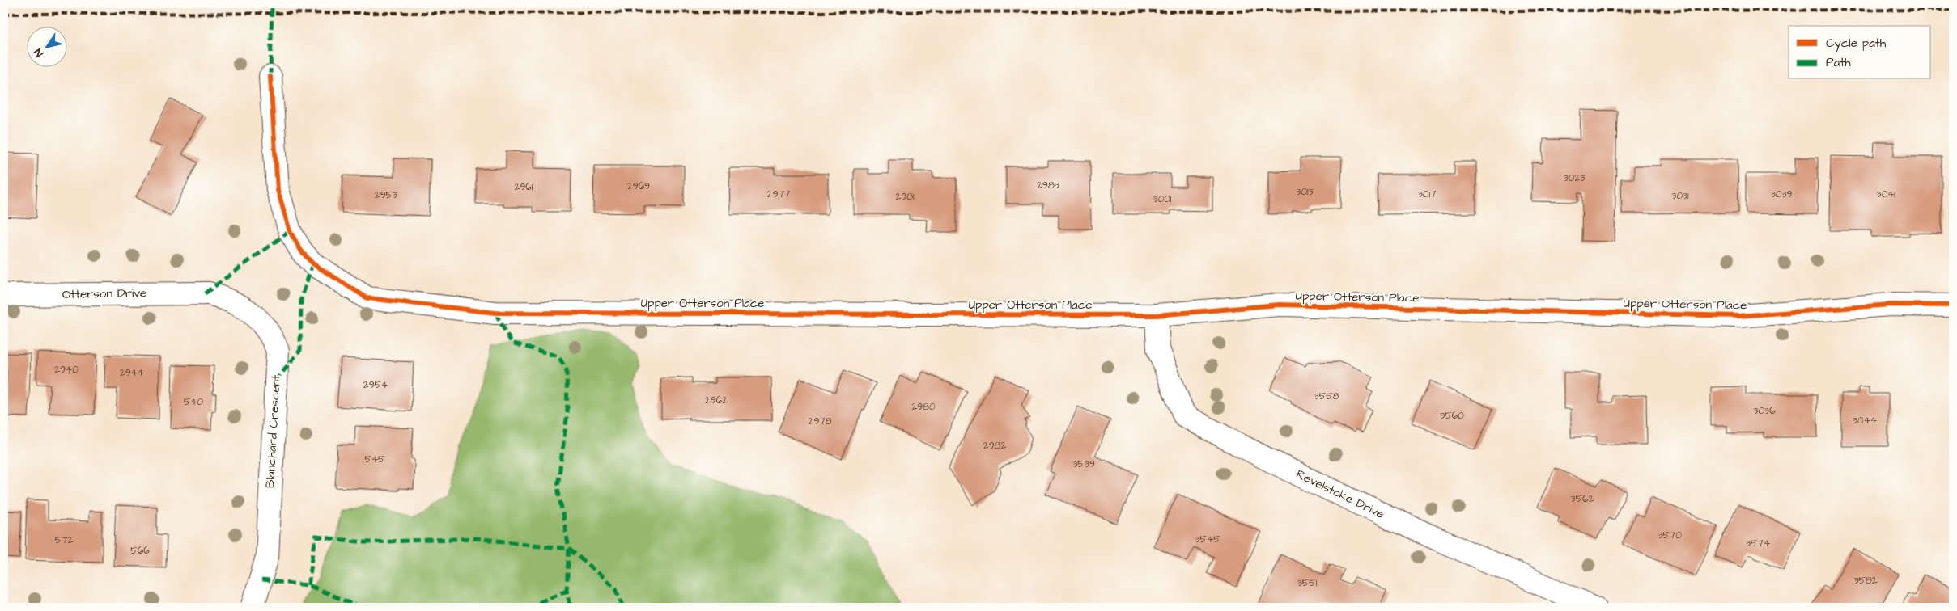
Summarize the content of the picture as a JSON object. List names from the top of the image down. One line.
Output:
{"streets":{"street":["Otterson Drive","Upper Otterson Place","Blanchard Crescent","Revelstoke Drive"]},"crossings":[["Otterson Drive","Blanchard Crescent"],["Upper Otterson Place","Revelstoke Drive"]],"house_numbers":["3023","2983","2969","2961","3013","2977","3017","3039","3041","2953","3031","2981","3001","2940","2944","2954","3558","2962","540","2980","3036","3560","3044","2978","2982","545","3539","3562","3570","3545","572","3574","566","3582","3551"],"legend":["Cycle path","Path"],"north":"bottom left"}
